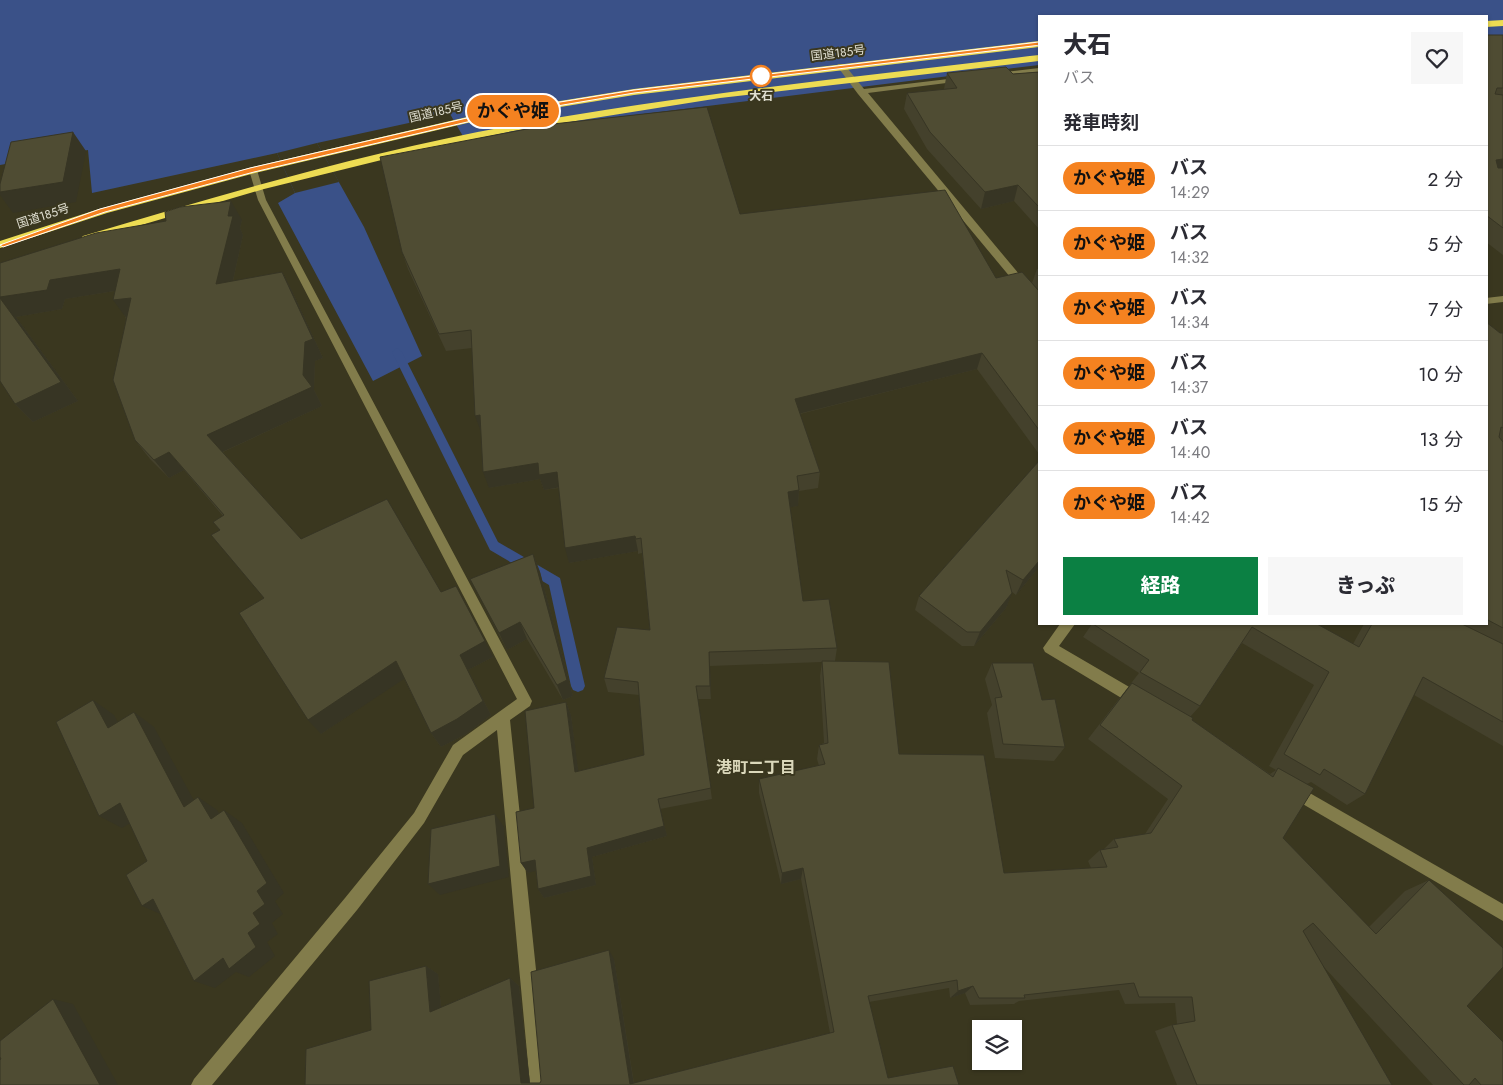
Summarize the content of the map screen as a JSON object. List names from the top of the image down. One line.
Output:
{"streets":{"highway":["国道185号"]},"districts":["港町二丁目"],"places":["大石"],"lines":["bus line かぐや姫"],"page":{"on_map":"かぐや姫","heading":[["大石","バス"],"発車時刻"],"list":[{"mark":"かぐや姫","name":"バス","note":"14:29","value":"2 分"},{"mark":"かぐや姫","name":"バス","note":"14:32","value":"5 分"},{"mark":"かぐや姫","name":"バス","note":"14:34","value":"7 分"},{"mark":"かぐや姫","name":"バス","note":"14:37","value":"10 分"},{"mark":"かぐや姫","name":"バス","note":"14:40","value":"13 分"},{"mark":"かぐや姫","name":"バス","note":"14:42","value":"15 分"}],"buttons":["経路","きっぷ"]}}
